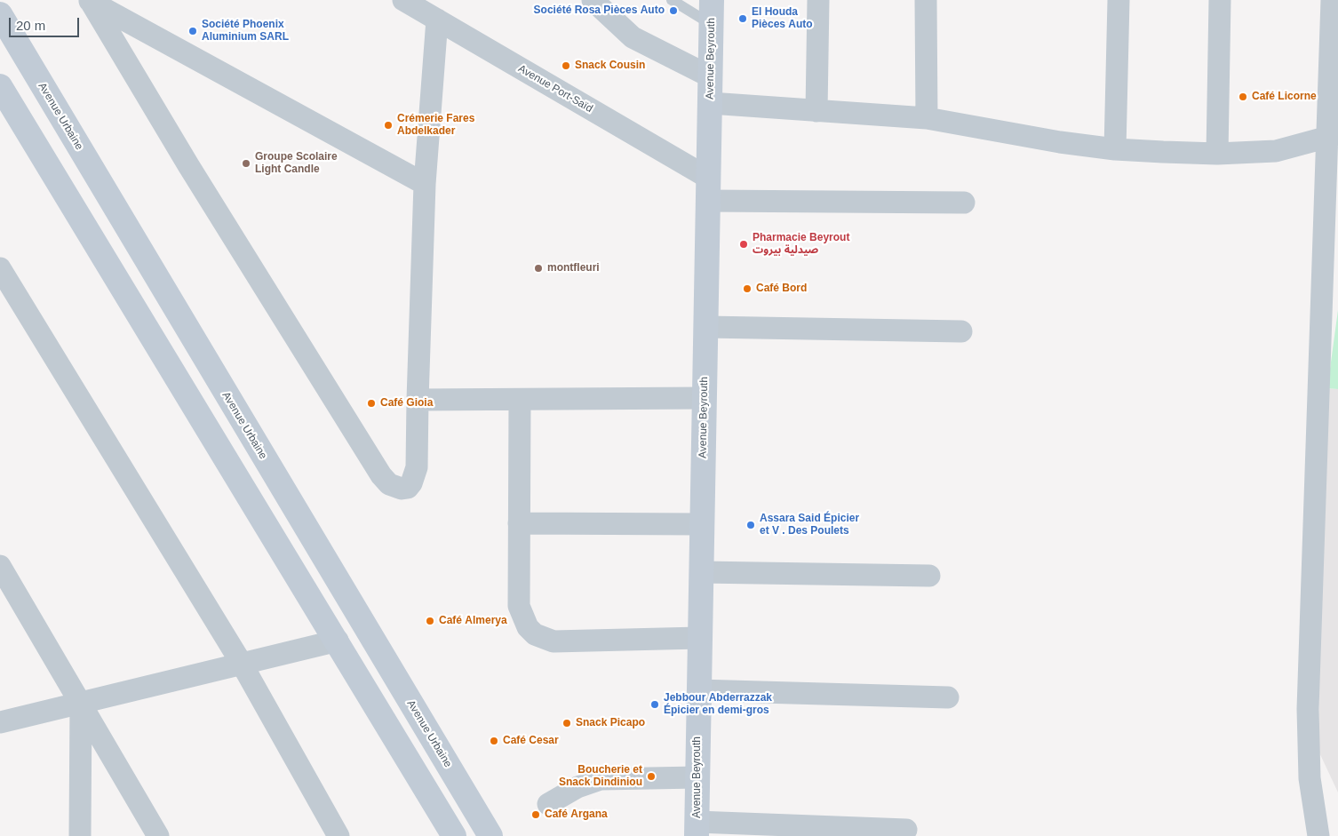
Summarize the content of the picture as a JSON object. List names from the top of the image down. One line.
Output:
{"streets":{"street":["Avenue Beyrouth","Avenue Port-Saïd","Avenue Urbaine"]},"crossings":[["Avenue Beyrouth","Avenue Port-Saïd"]],"places":["Société Rosa Pièces Auto","El Houda Pièces Auto","Société Phoenix Aluminium SARL","Snack Cousin","Café Licorne","Crémerie Fares Abdelkader","Groupe Scolaire Light Candle","Pharmacie Beyrout صيدلية بيروت","montfleuri","Café Bord","Café Gioia","Assara Said Épicier et V . Des Poulets","Café Almerya","Jebbour Abderrazzak Épicier en demi-gros","Snack Picapo","Café Cesar","Boucherie et Snack Dindiniou","Café Argana"],"scale_bar":"20 m"}
